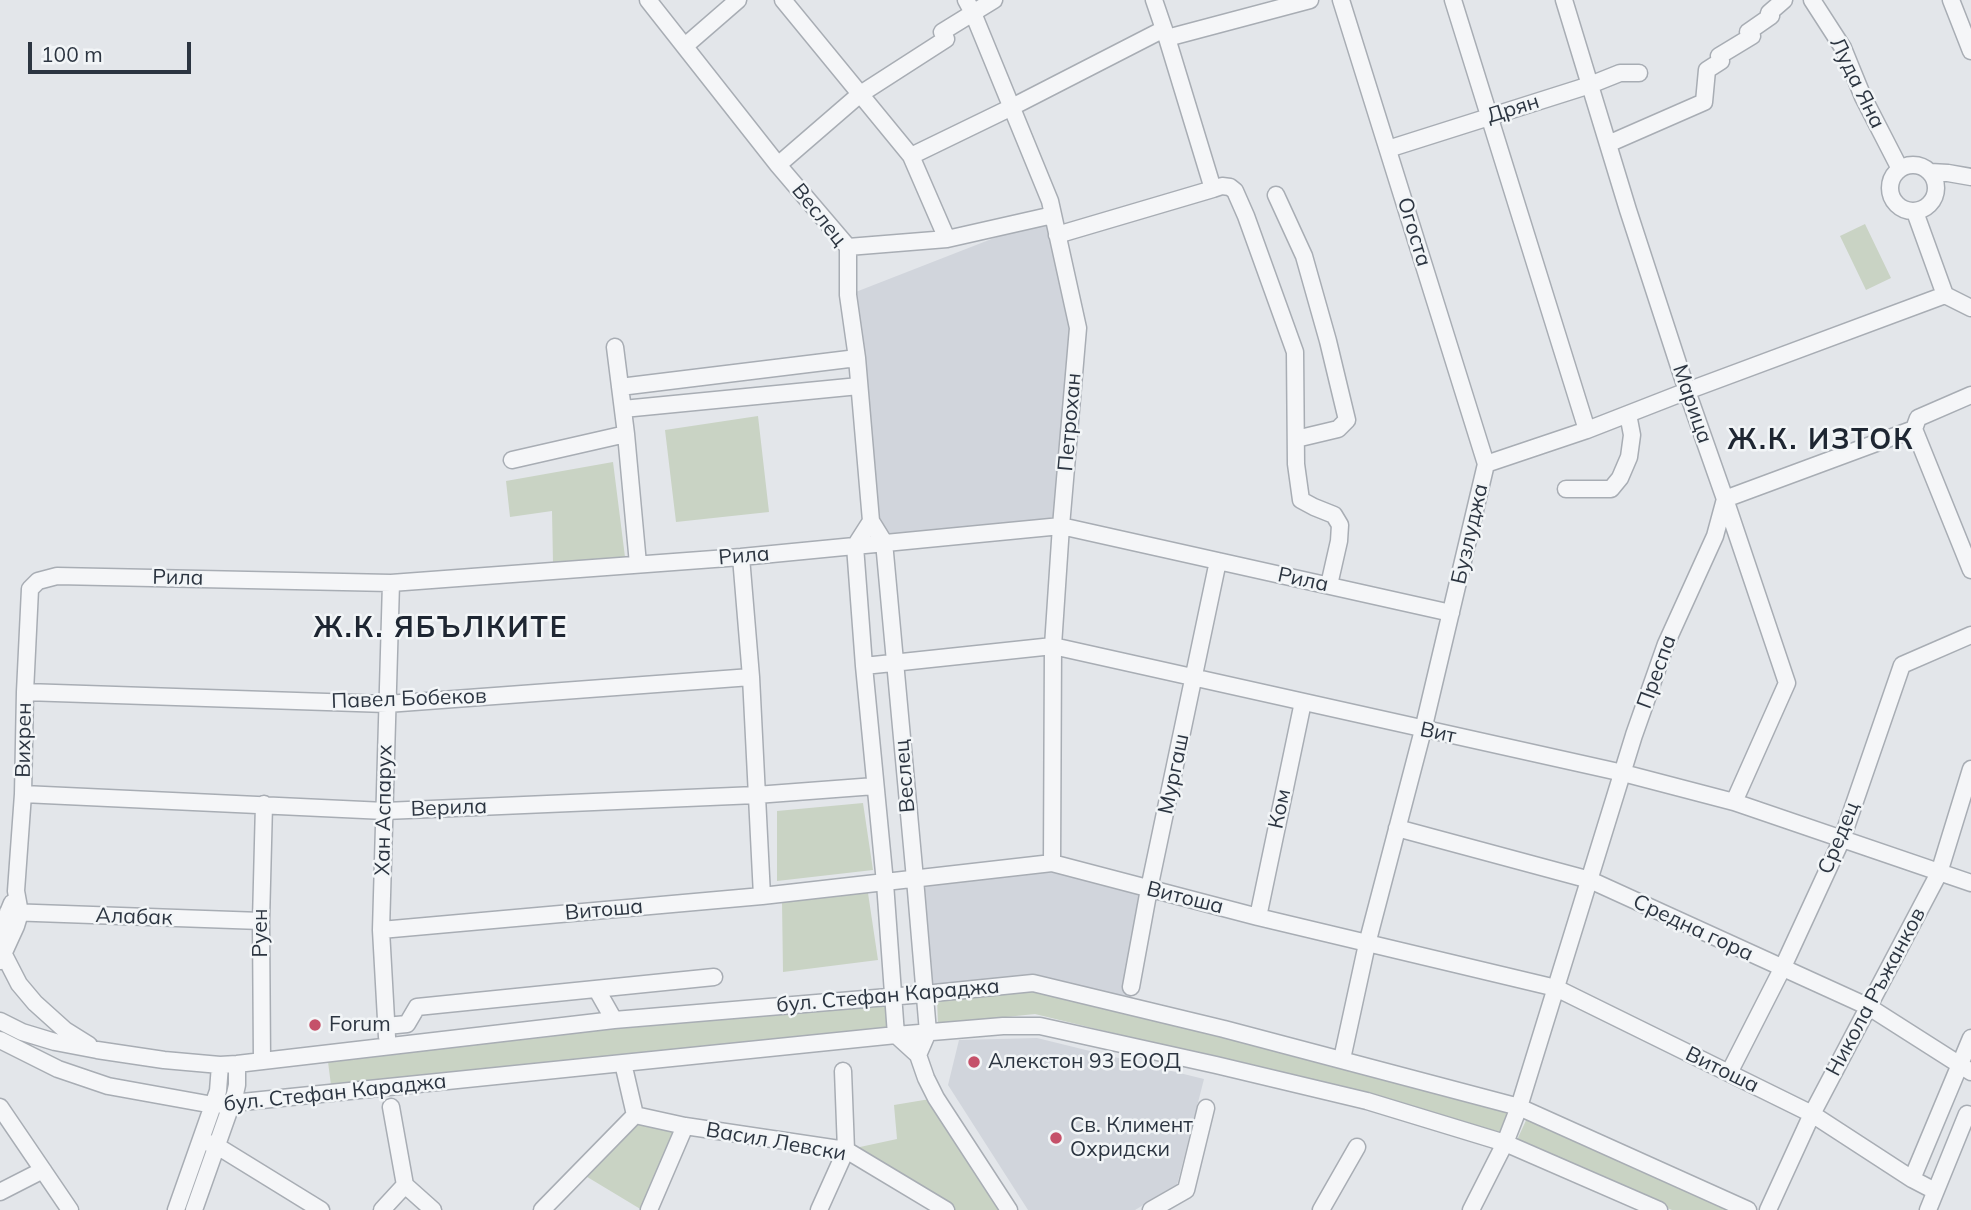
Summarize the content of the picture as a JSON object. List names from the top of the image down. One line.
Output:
{"streets":{"street":["Луда Яна","Дрян","Веслец","Огоста","Марица","Петрохан","Бузлуджа","Рила","Преспа","Павел Бобеков","Вит","Вихрен","Мургаш","Верила","Ком","Хан Аспарух","Средец","Витоша","Алабак","Средна гора","Руен","Никола Ръжанков","бул. Стефан Караджа","Васил Левски"]},"crossings":[["Дрян","Огоста"],["Дрян","Марица"],["Веслец","Рила"],["Веслец","Вит"],["Веслец","Верила"],["Веслец","Витоша"],["Веслец","бул. Стефан Караджа"],["Огоста","Бузлуджа"],["Марица","Бузлуджа"],["Марица","Преспа"],["Марица","Вит"],["Петрохан","Рила"],["Петрохан","Вит"],["Петрохан","Витоша"],["Бузлуджа","Рила"],["Бузлуджа","Вит"],["Бузлуджа","Витоша"],["Бузлуджа","Средна гора"],["Бузлуджа","бул. Стефан Караджа"],["Рила","Вихрен"],["Рила","Мургаш"],["Рила","Хан Аспарух"],["Преспа","Вит"],["Преспа","Витоша"],["Преспа","Средна гора"],["Преспа","бул. Стефан Караджа"],["Павел Бобеков","Вихрен"],["Павел Бобеков","Хан Аспарух"],["Вит","Мургаш"],["Вит","Ком"],["Вит","Средец"],["Вит","Никола Ръжанков"],["Вихрен","Верила"],["Вихрен","Алабак"],["Мургаш","Витоша"],["Верила","Хан Аспарух"],["Верила","Руен"],["Ком","Витоша"],["Хан Аспарух","Витоша"],["Средец","Витоша"],["Средец","Средна гора"],["Витоша","Никола Ръжанков"],["Алабак","Руен"],["Средна гора","Никола Ръжанков"],["Руен","бул. Стефан Караджа"]],"districts":["Ж.К. ИЗТОК","Ж.К. ЯБЪЛКИТЕ"],"places":["Forum","Алекстон 93 ЕООД","Св. Климент Охридски"],"scale_bar":"100 m"}
